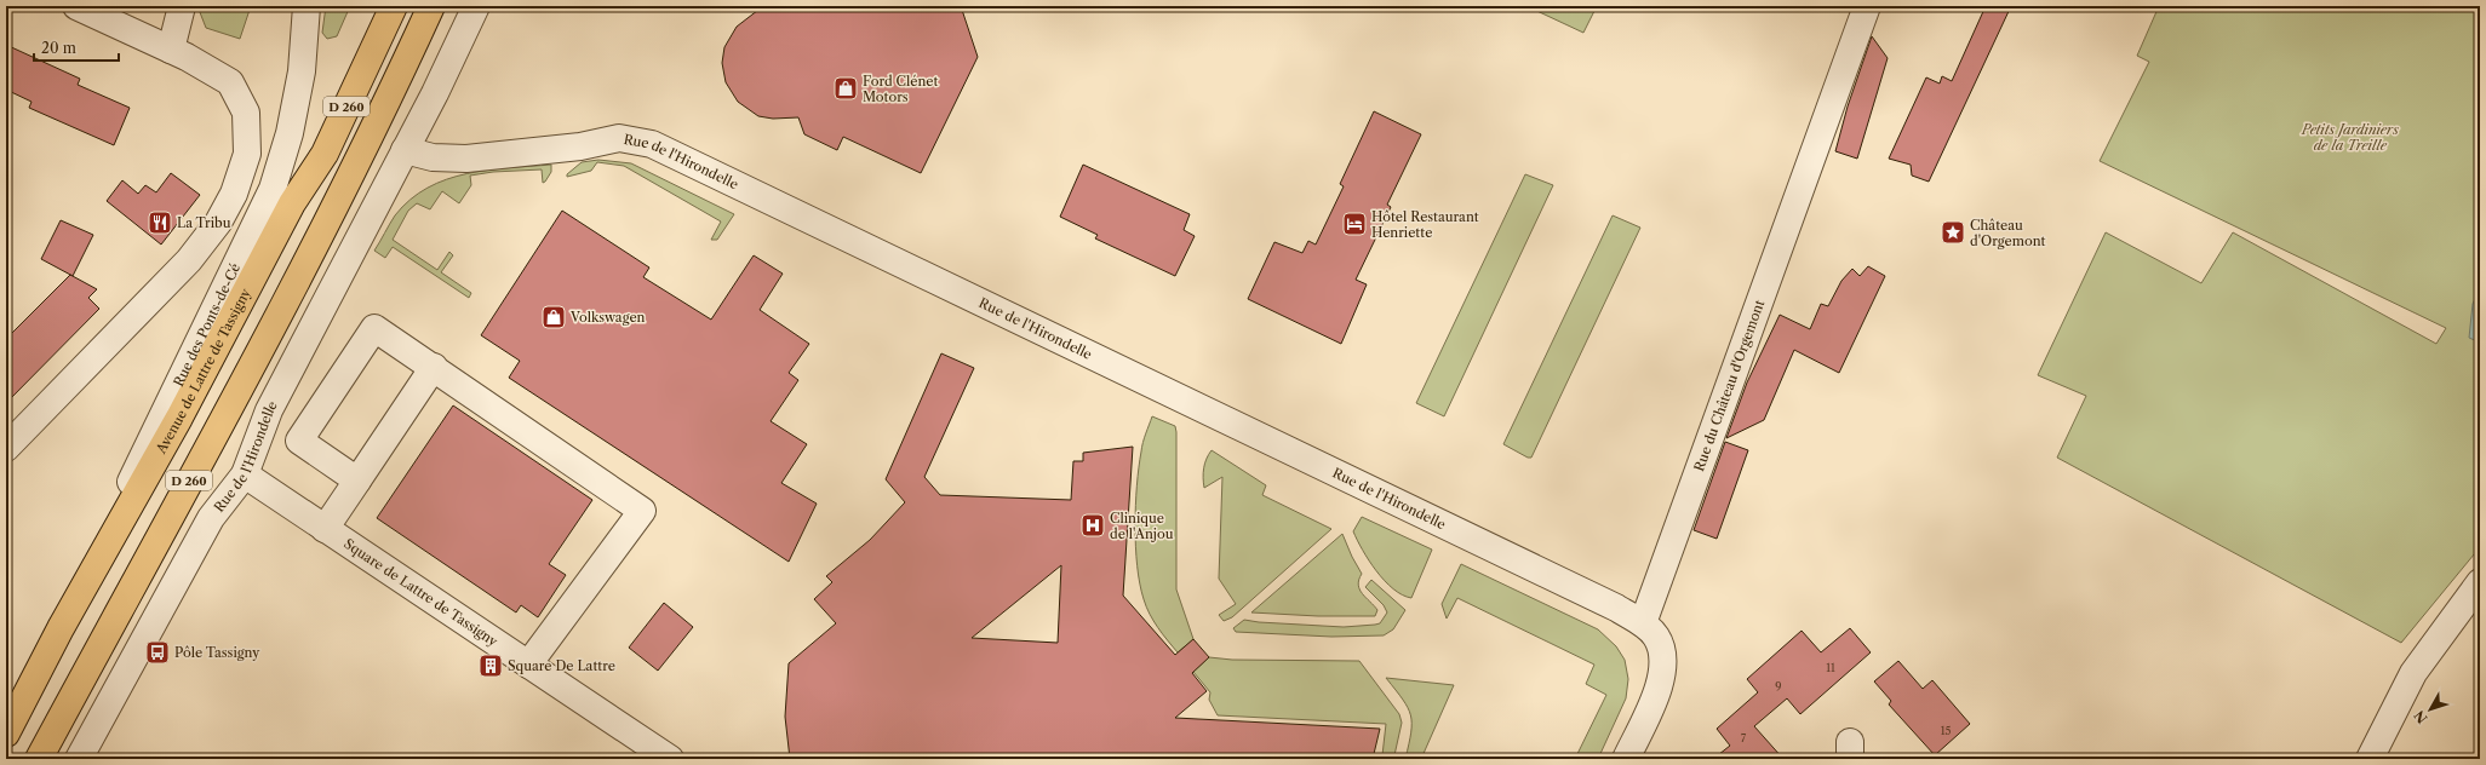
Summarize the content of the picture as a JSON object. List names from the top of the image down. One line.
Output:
{"streets":{"main road":["D 260","Avenue de Lattre de Tassigny"],"street":["Rue de l'Hirondelle","Rue des Ponts-de-Cé","Rue du Château d'Orgemont","Square de Lattre de Tassigny"]},"crossings":[["D 260","Avenue de Lattre de Tassigny"],["Rue de l'Hirondelle","Rue du Château d'Orgemont"],["Rue de l'Hirondelle","Square de Lattre de Tassigny"],["Rue des Ponts-de-Cé","Avenue de Lattre de Tassigny"]],"parks":["Petits Jardiniers de la Treille"],"places":{"shop":["Ford Clénet Motors","Volkswagen"],"restaurant":["La Tribu"],"hotel":["Hôtel Restaurant Henriette"],"place":["Château d'Orgemont"],"hospital":["Clinique de l'Anjou"],"bus stop":["Pôle Tassigny"],"building":["Square De Lattre"]},"house_numbers":["11","9","15","7"],"scale_bar":"20 m","north":"bottom left"}
